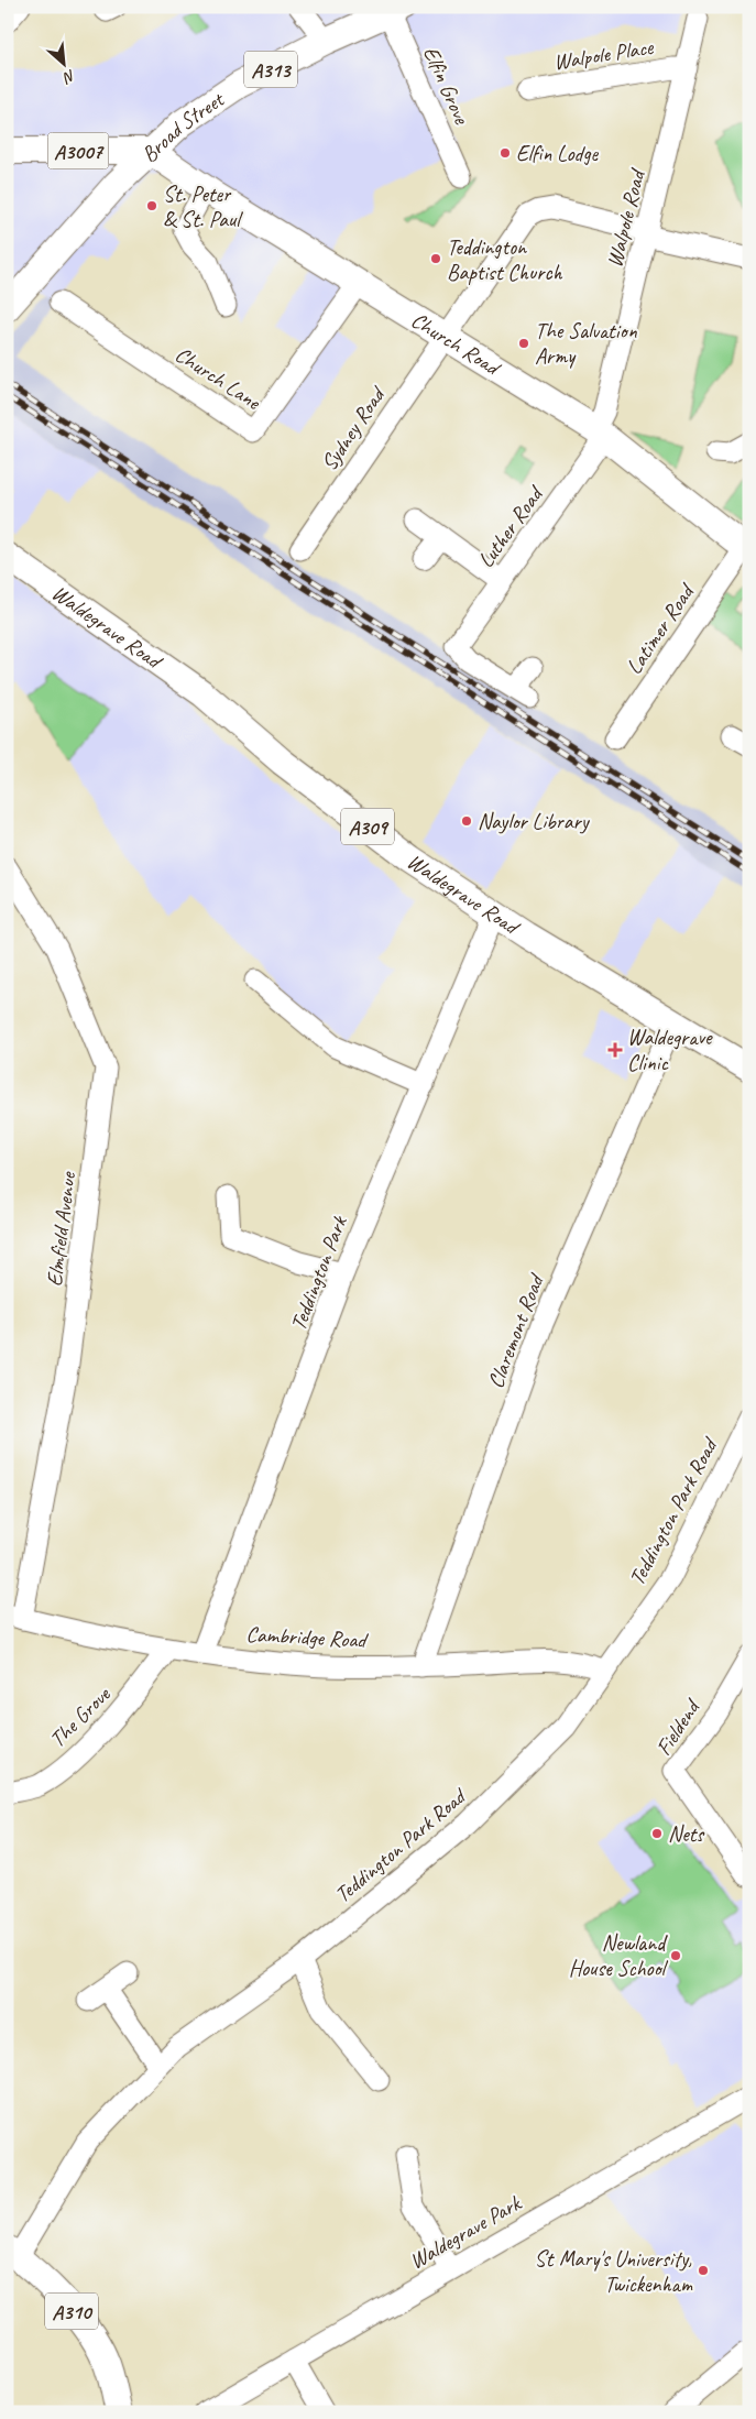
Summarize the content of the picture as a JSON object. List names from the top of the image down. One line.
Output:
{"streets":{"main road":["A313","Broad Street","A3007","Church Road","Waldegrave Road","A309","A310"],"street":["Walpole Place","Elfin Grove","Walpole Road","Church Lane","Sydney Road","Luther Road","Latimer Road","Elmfield Avenue","Teddington Park","Claremont Road","Teddington Park Road","Cambridge Road","The Grove","Fieldend","Waldegrave Park"]},"crossings":[["Walpole Place","Walpole Road"],["Elfin Grove","Broad Street"],["Broad Street","A3007"],["Broad Street","Church Road"],["A3007","Church Road"],["Walpole Road","Church Road"],["Walpole Road","Sydney Road"],["Walpole Road","Luther Road"],["Church Road","Church Lane"],["Church Road","Sydney Road"],["Church Road","Luther Road"],["Church Road","Latimer Road"],["Waldegrave Road","Teddington Park"],["Waldegrave Road","Claremont Road"],["Elmfield Avenue","Cambridge Road"],["Teddington Park","Cambridge Road"],["Claremont Road","Cambridge Road"],["Teddington Park Road","Cambridge Road"],["Teddington Park Road","A310"],["Cambridge Road","The Grove"]],"places":{"other":["Elfin Lodge","St. Peter & St. Paul","Teddington Baptist Church","The Salvation Army","Naylor Library","Nets","Newland House School","St Mary's University, Twickenham"],"health":["Waldegrave Clinic"]},"north":"bottom right"}
